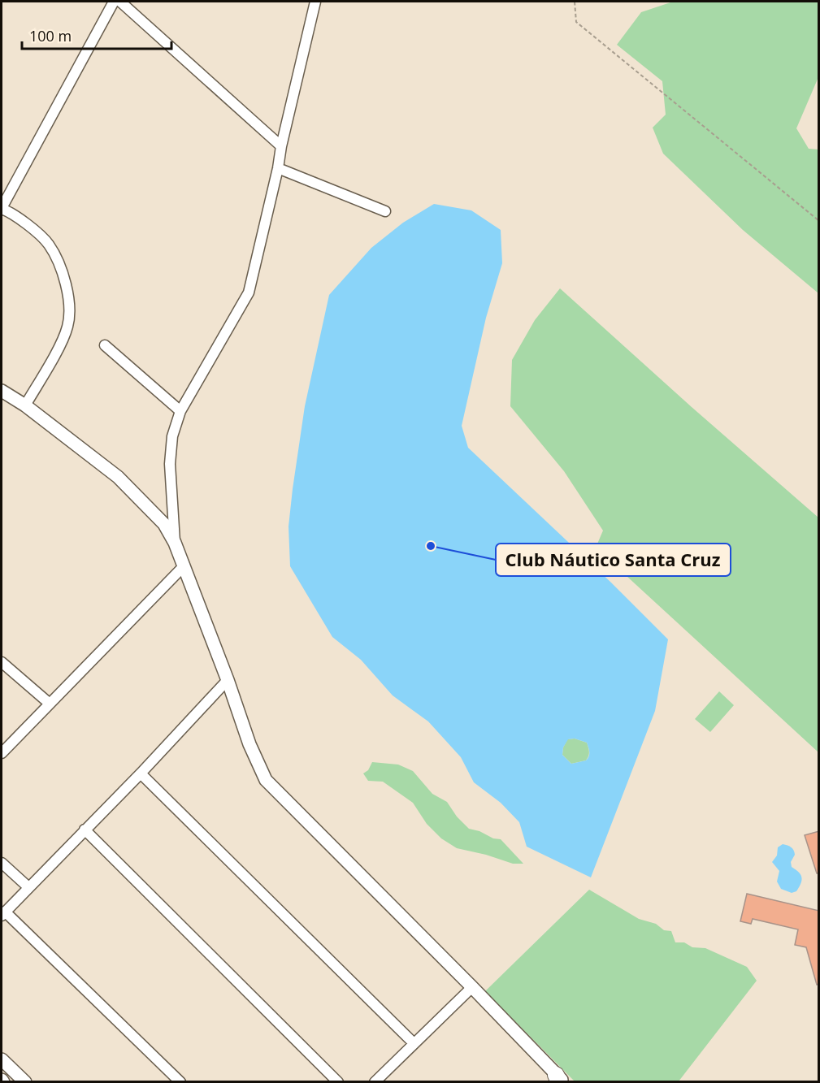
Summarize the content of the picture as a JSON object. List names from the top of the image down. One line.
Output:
{"places":["Club Náutico Santa Cruz"],"scale_bar":"100 m"}
